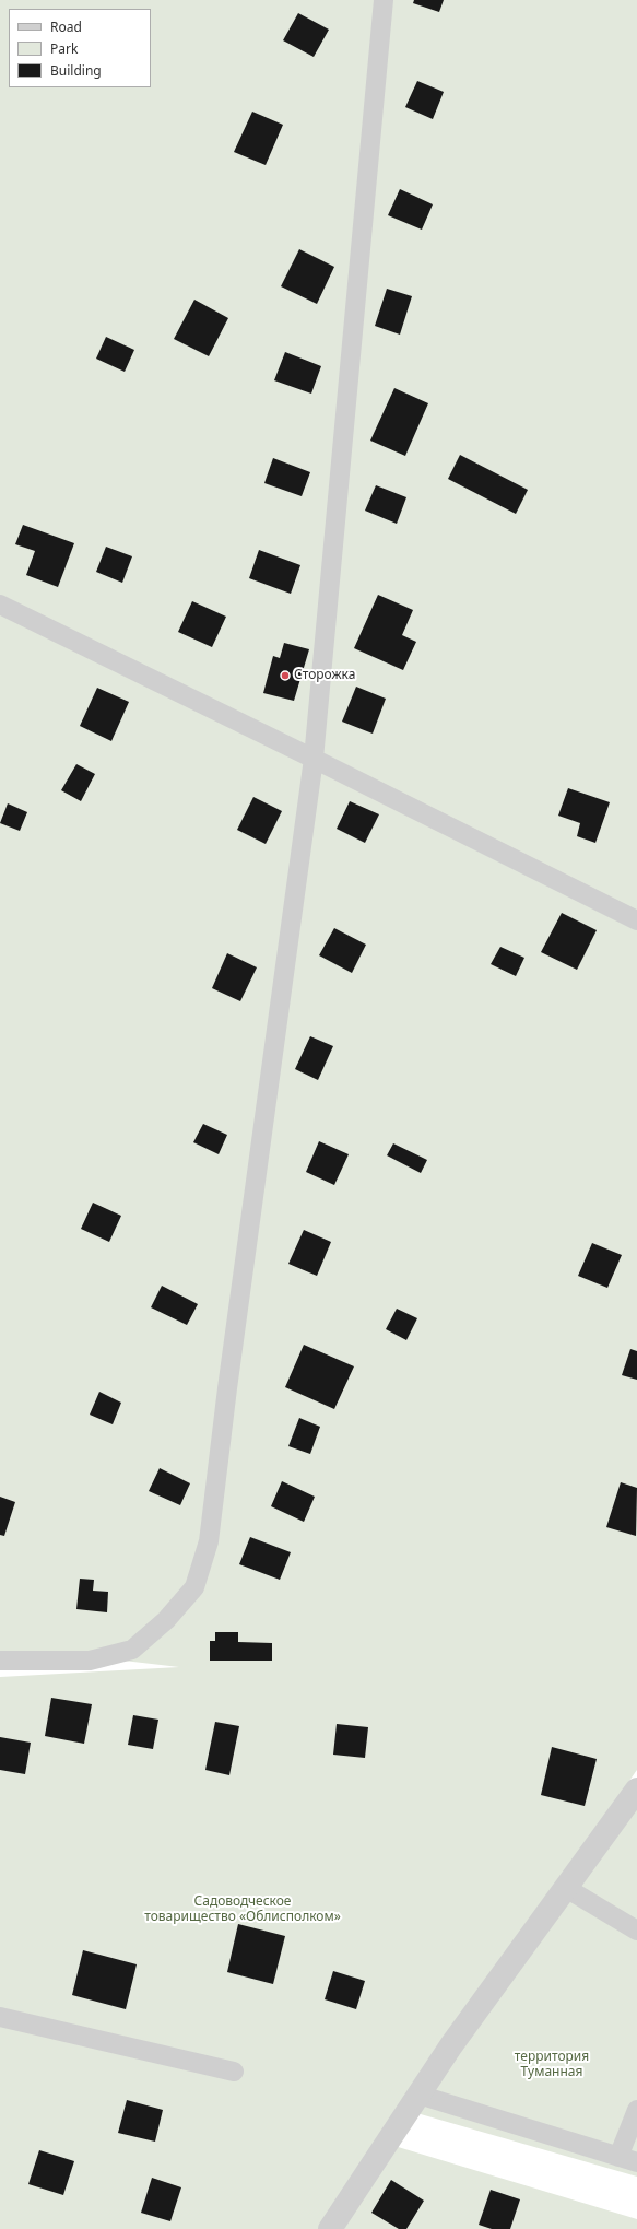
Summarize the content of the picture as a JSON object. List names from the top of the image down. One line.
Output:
{"parks":["Садоводческое товарищество «Облисполком»","территория Туманная"],"places":["Сторожка"],"legend":["Road","Park","Building"]}
